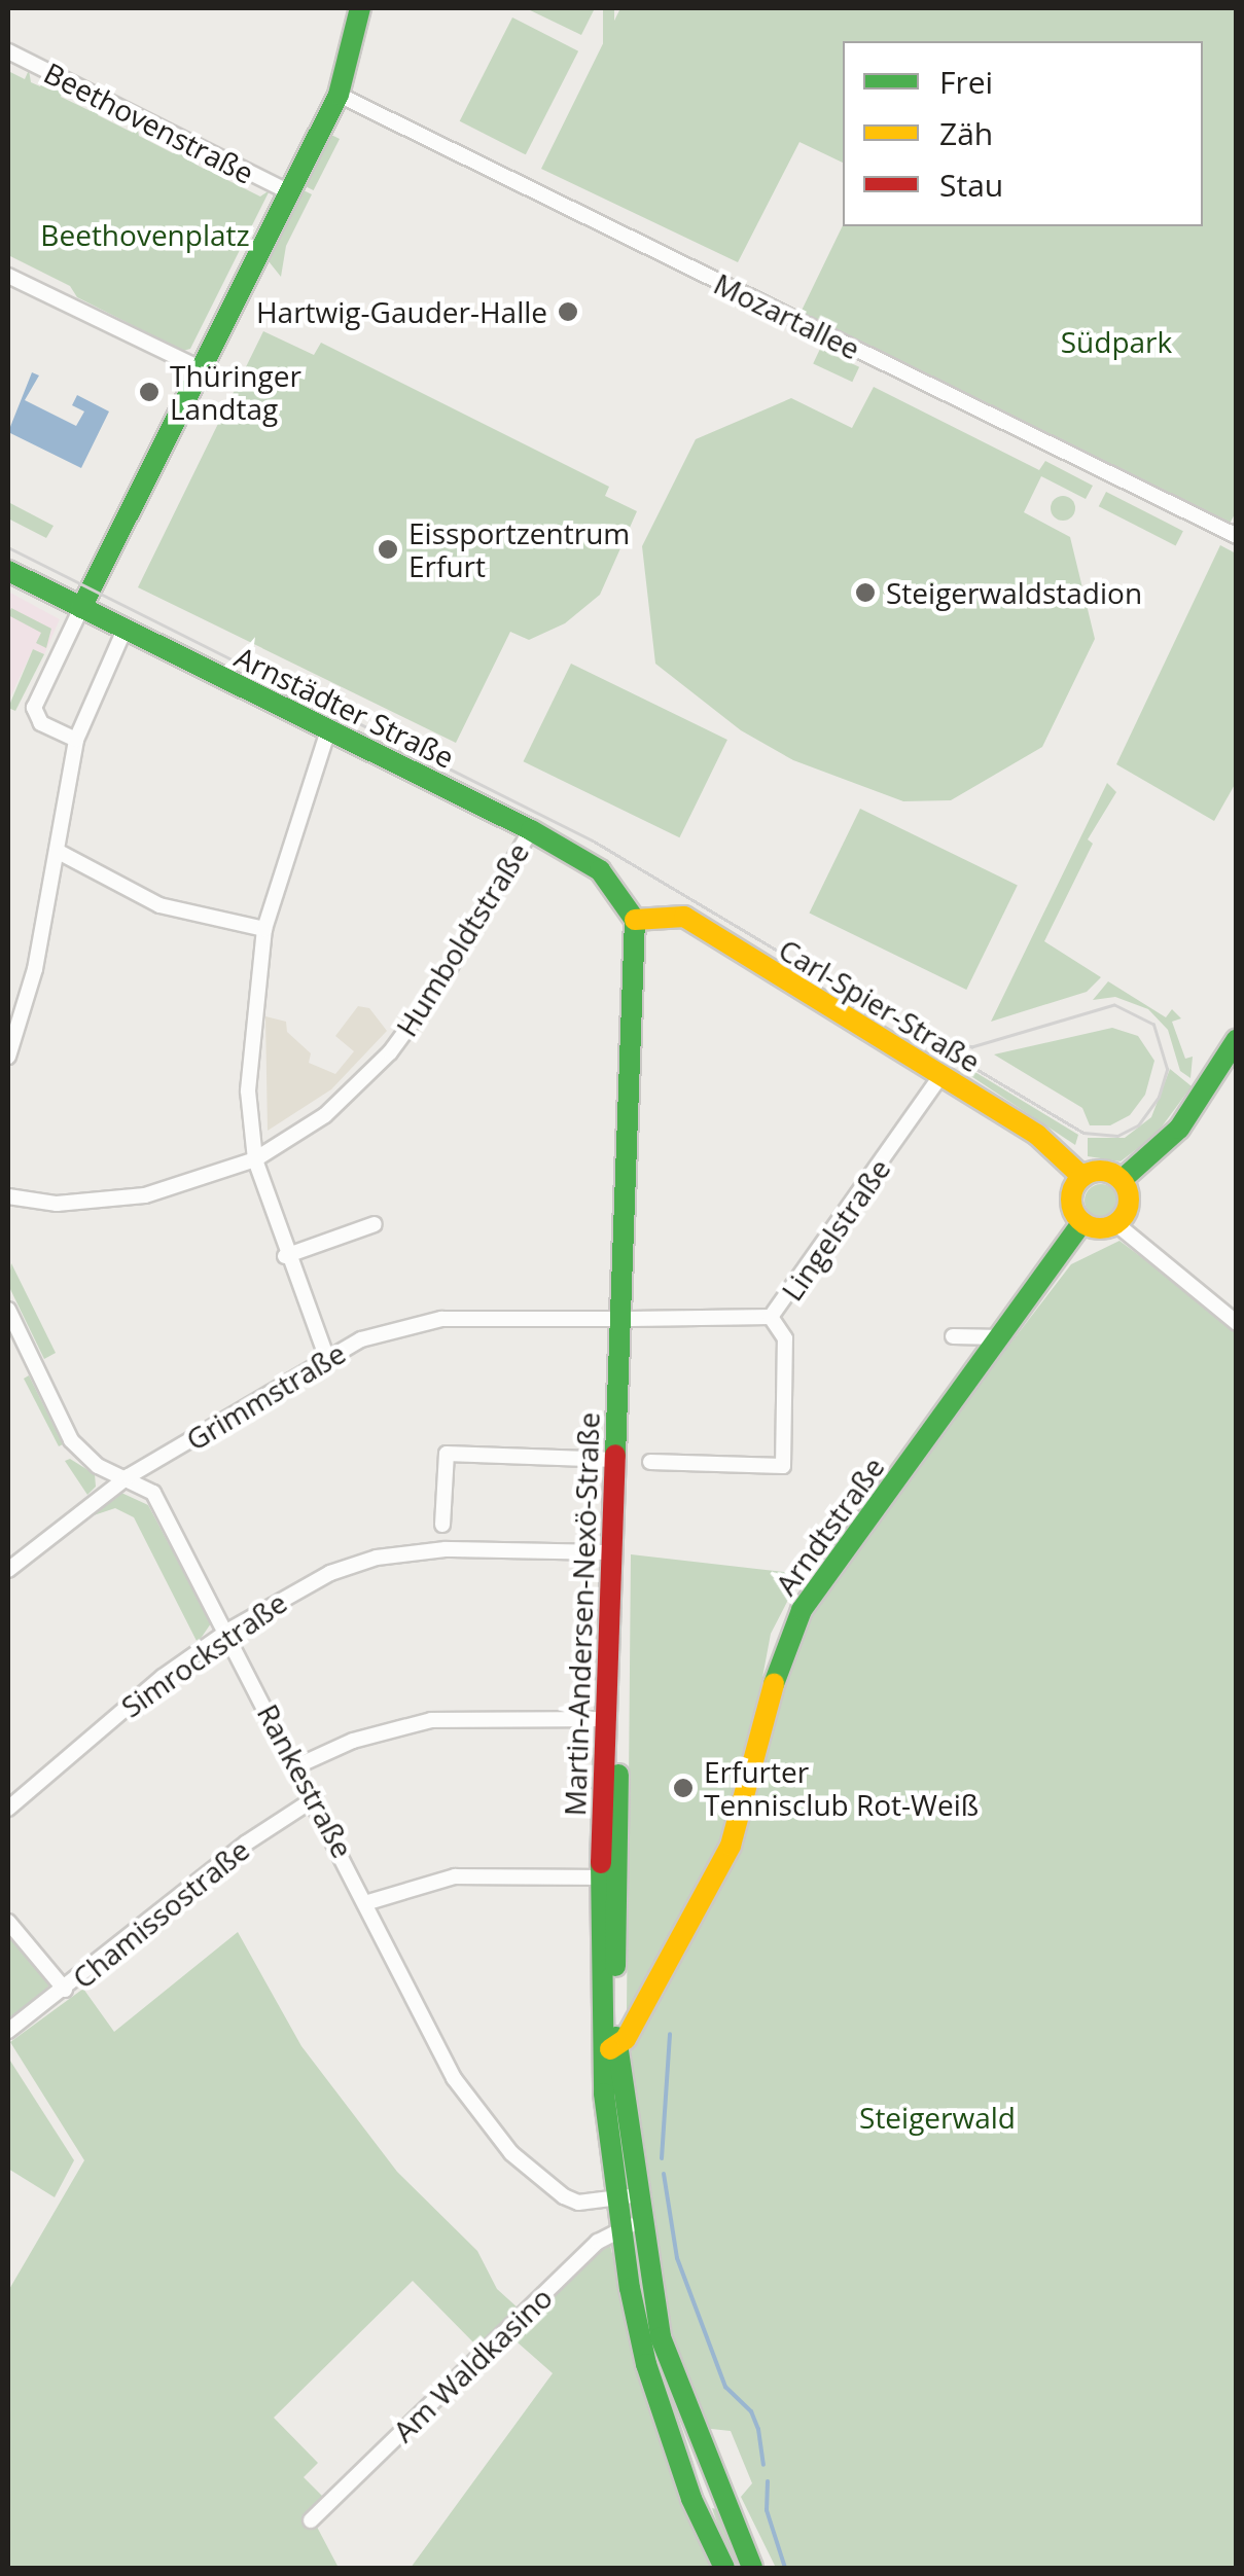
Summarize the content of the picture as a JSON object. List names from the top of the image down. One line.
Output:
{"streets":{"main road":["Arnstädter Straße","Carl-Spier-Straße","Arndtstraße","Martin-Andersen-Nexö-Straße"],"street":["Beethovenstraße","Mozartallee","Humboldtstraße","Lingelstraße","Grimmstraße","Simrockstraße","Rankestraße","Chamissostraße","Am Waldkasino"]},"crossings":[["Arnstädter Straße","Humboldtstraße"],["Arnstädter Straße","Carl-Spier-Straße"],["Arnstädter Straße","Martin-Andersen-Nexö-Straße"],["Carl-Spier-Straße","Lingelstraße"],["Carl-Spier-Straße","Arndtstraße"],["Carl-Spier-Straße","Martin-Andersen-Nexö-Straße"],["Lingelstraße","Grimmstraße"],["Lingelstraße","Martin-Andersen-Nexö-Straße"],["Grimmstraße","Martin-Andersen-Nexö-Straße"],["Grimmstraße","Rankestraße"],["Arndtstraße","Martin-Andersen-Nexö-Straße"],["Martin-Andersen-Nexö-Straße","Simrockstraße"],["Simrockstraße","Rankestraße"],["Rankestraße","Chamissostraße"]],"parks":["Beethovenplatz","Südpark","Steigerwald"],"places":["Hartwig-Gauder-Halle","Thüringer Landtag","Eissportzentrum Erfurt","Steigerwaldstadion","Erfurter Tennisclub Rot-Weiß"],"legend":["Frei","Zäh","Stau"]}
